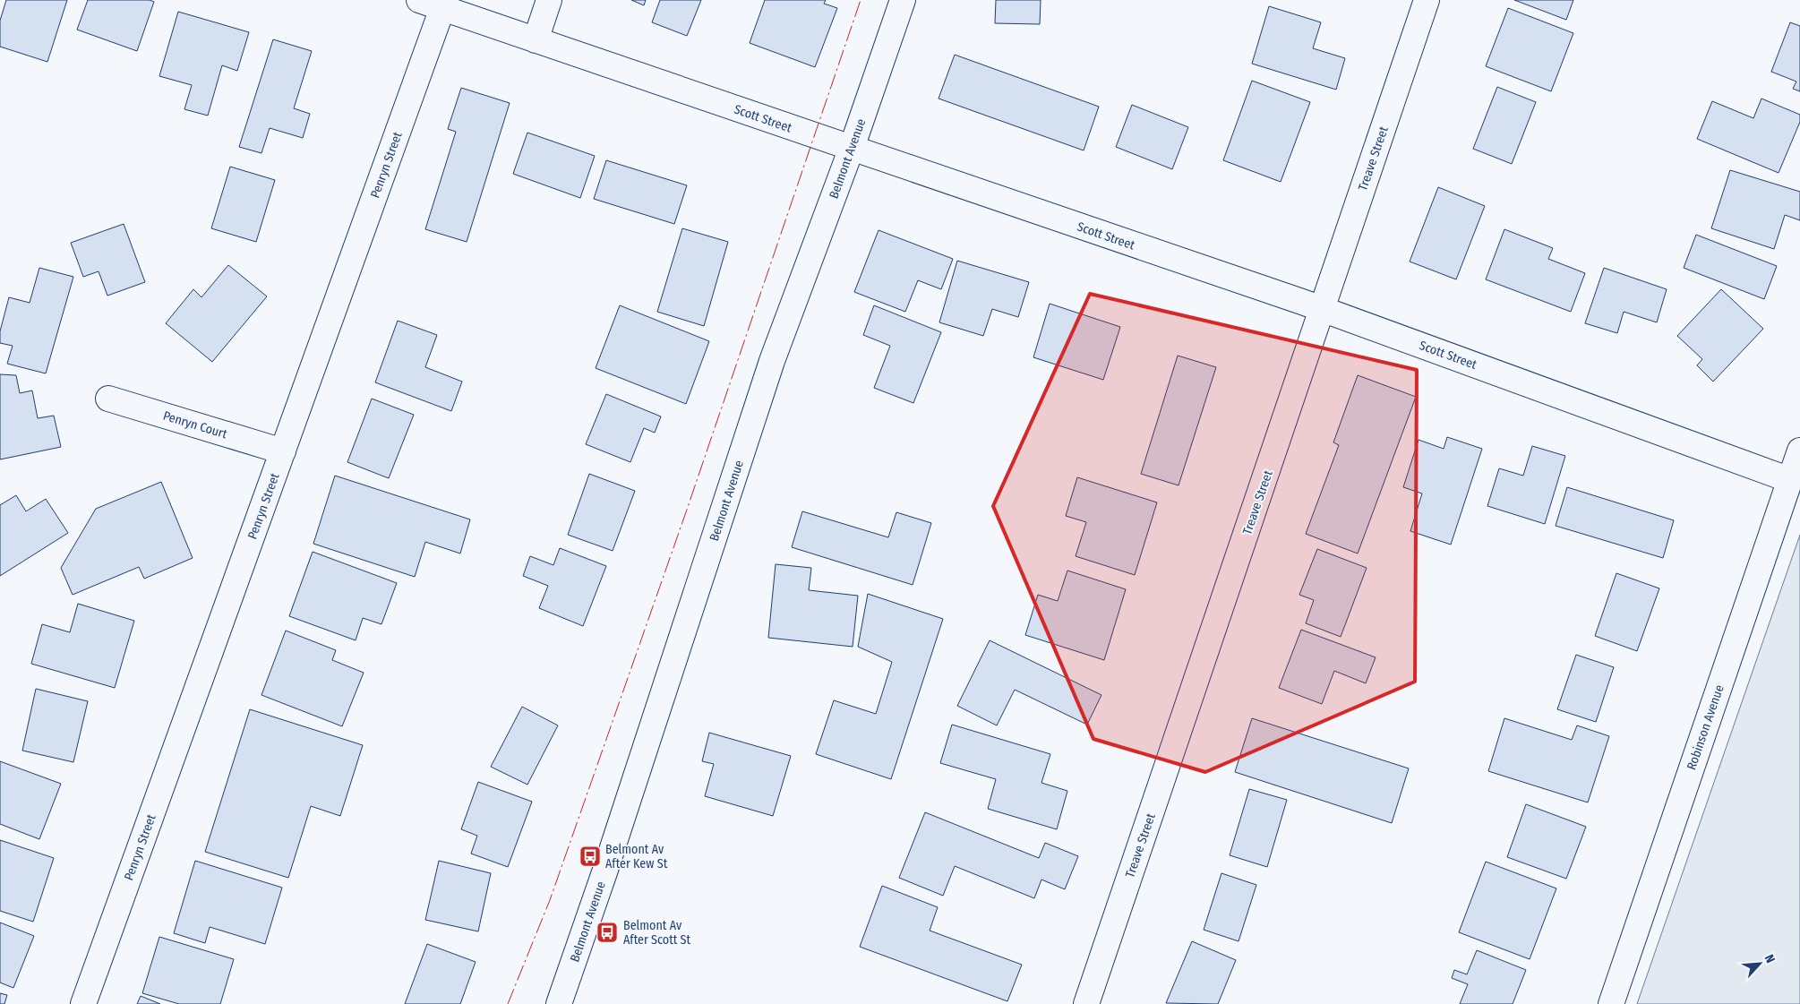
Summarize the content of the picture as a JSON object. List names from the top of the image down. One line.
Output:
{"streets":{"street":["Scott Street","Belmont Avenue","Treave Street","Penryn Street","Penryn Court","Robinson Avenue"]},"crossings":[["Scott Street","Belmont Avenue"],["Scott Street","Treave Street"],["Scott Street","Penryn Street"],["Scott Street","Robinson Avenue"],["Penryn Street","Penryn Court"]],"places":{"bus stop":["Belmont Av After Kew St","Belmont Av After Scott St"]},"north":"top right"}
